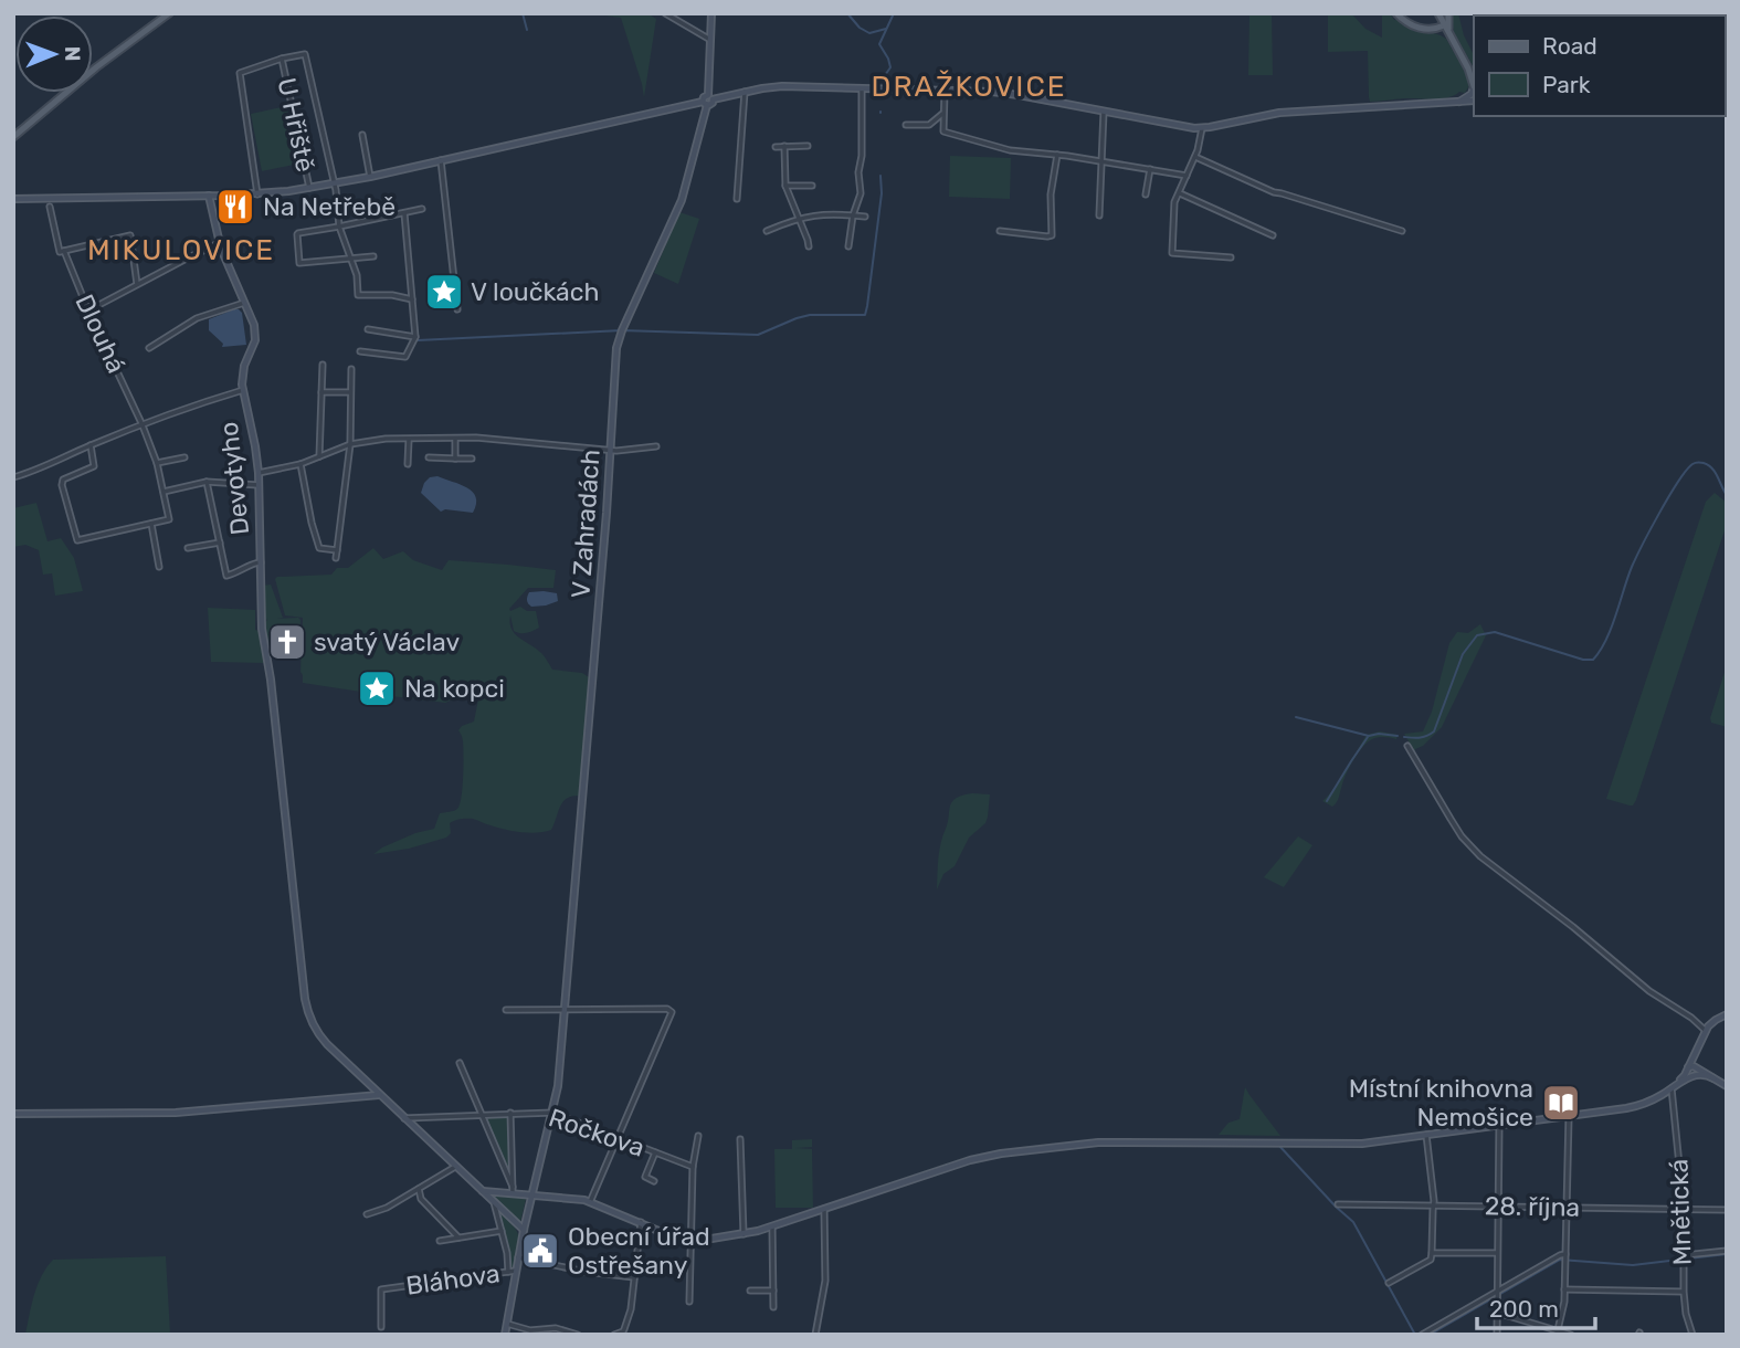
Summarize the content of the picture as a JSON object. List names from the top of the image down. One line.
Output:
{"streets":{"street":["U Hřiště","Dlouhá","Devotyho","V Zahradách","Ročkova","28. října","Mnětická","Bláhova"]},"crossings":[["Devotyho","V Zahradách"],["Devotyho","Ročkova"],["V Zahradách","Ročkova"],["V Zahradách","Bláhova"],["28. října","Mnětická"]],"districts":["DRAŽKOVICE","MIKULOVICE"],"places":{"restaurant":["Na Netřebě"],"place":["V loučkách","Na kopci"],"church":["svatý Václav"],"library":["Místní knihovna Nemošice"],"public building":["Obecní úřad Ostřešany"]},"legend":["Road","Park"],"scale_bar":"200 m","north":"right"}
